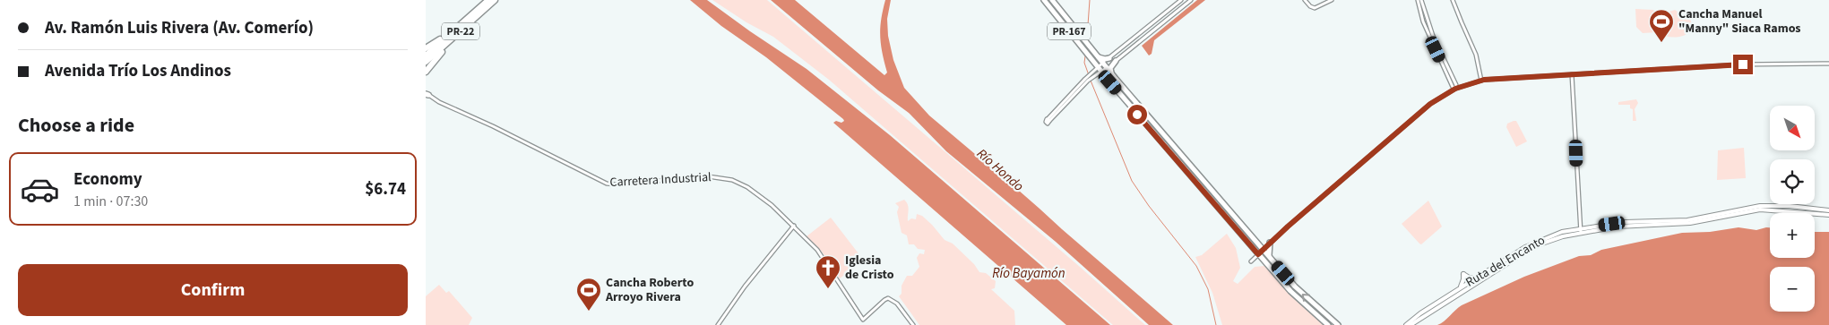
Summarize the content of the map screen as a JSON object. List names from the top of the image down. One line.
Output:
{"streets":{"highway":["PR-22"],"main road":["PR-167","Ruta del Encanto"],"street":["Carretera Industrial"]},"water":["Río Hondo","Río Bayamón"],"places":{"sports":["Cancha Manuel \"Manny\" Siaca Ramos","Cancha Roberto Arroyo Rivera"],"church":["Iglesia de Cristo"]},"north":"bottom right","page":{"banner":["Av. Ramón Luis Rivera (Av. Comerío)","Avenida Trío Los Andinos"],"heading":"Choose a ride","map_buttons":["+","−"],"list":[{"name":"Economy","note":"1 min · 07:30","value":"$6.74"}],"buttons":"Confirm"}}
